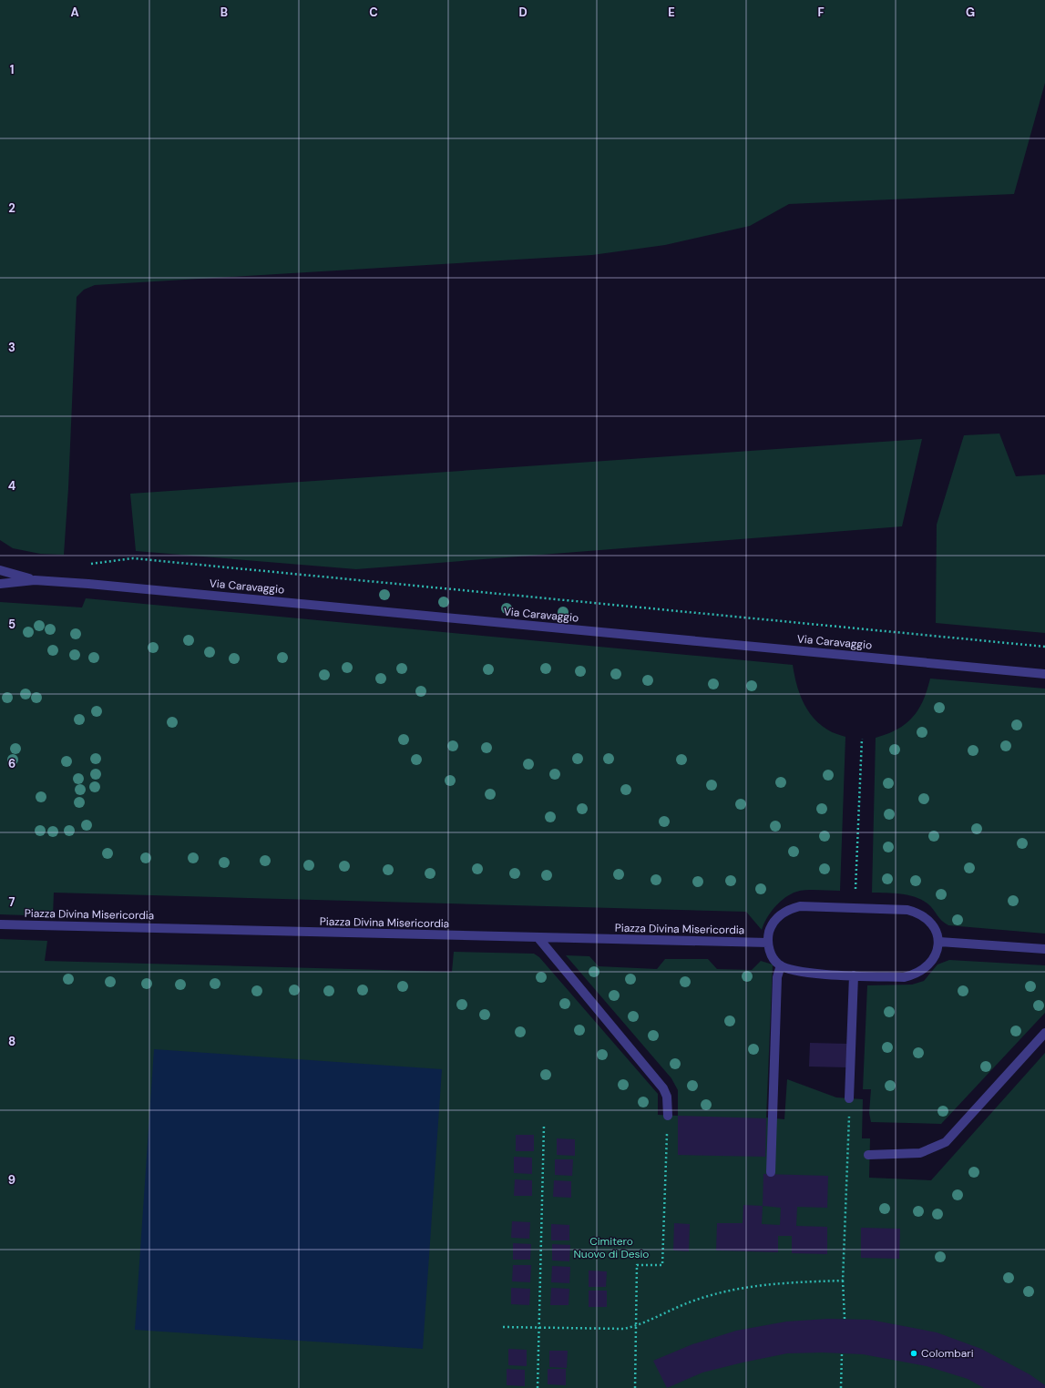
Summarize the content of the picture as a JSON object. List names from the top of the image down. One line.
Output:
{"streets":{"street":["Via Caravaggio","Piazza Divina Misericordia"]},"parks":["Cimitero Nuovo di Desio"],"places":["Colombari"],"grid":{"columns":["A","B","C","D","E","F","G"],"rows":["1","2","3","4","5","6","7","8","9"]}}
